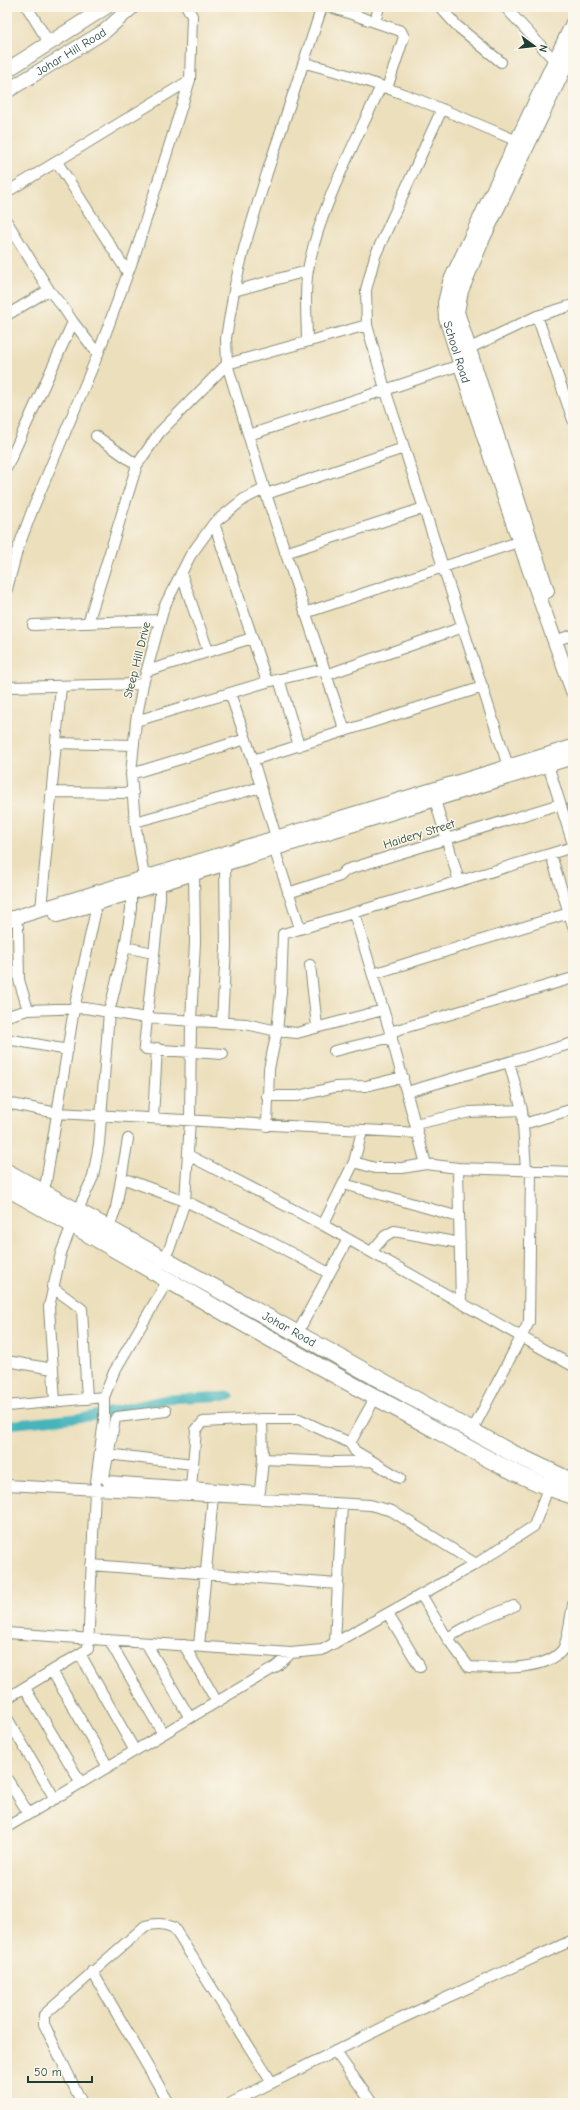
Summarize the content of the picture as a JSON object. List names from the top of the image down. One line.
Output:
{"streets":{"main road":["Johar Road"],"street":["Johar Hill Road","School Road","Steep Hill Drive","Haidery Street"]},"scale_bar":"50 m","north":"right"}
